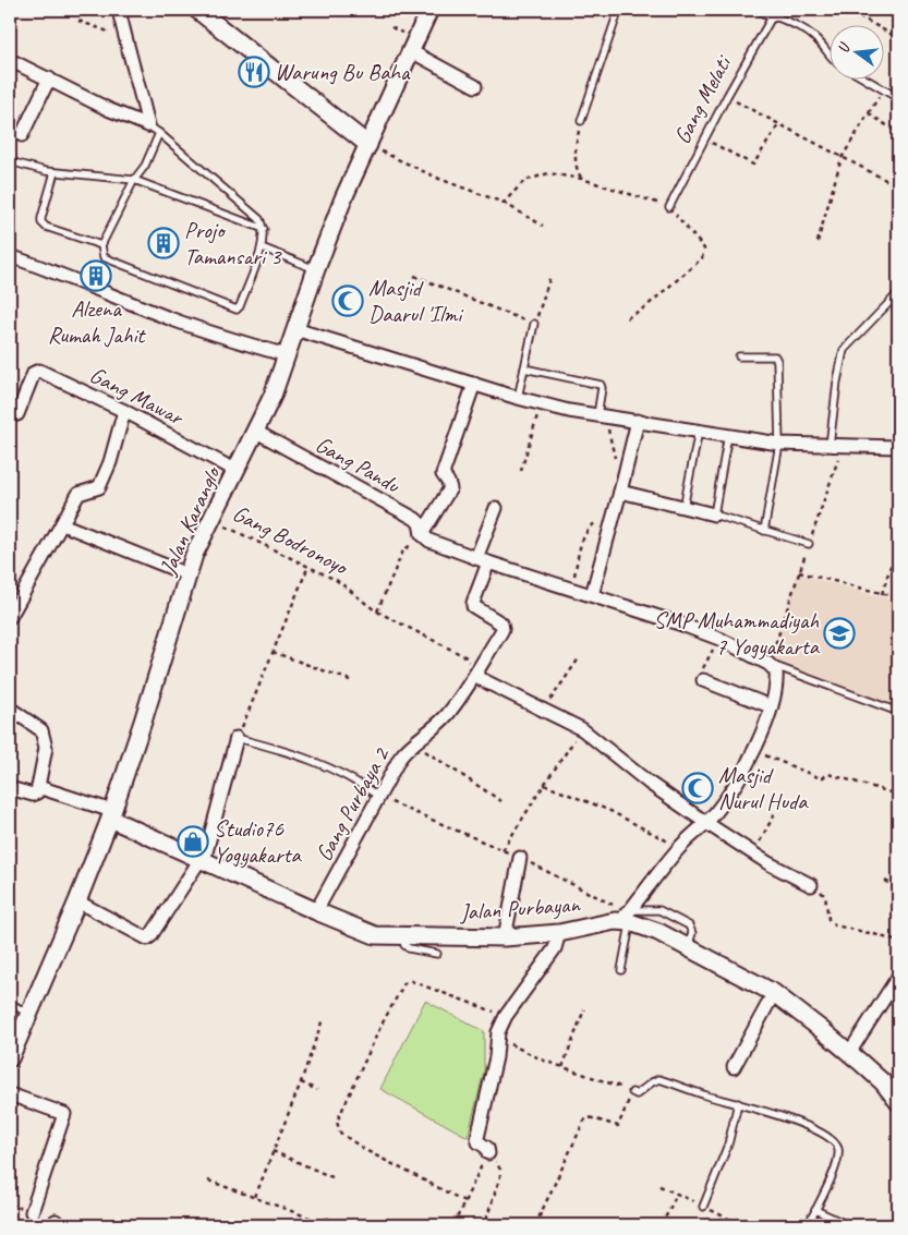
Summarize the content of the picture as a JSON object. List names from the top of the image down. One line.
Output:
{"streets":{"street":["Gang Mawar","Gang Pandu","Jalan Karanglo","Gang Purbaya 2","Jalan Purbayan"],"lane":["Gang Melati"],"path":["Gang Bodronoyo"]},"crossings":[["Gang Mawar","Jalan Karanglo"],["Gang Pandu","Jalan Karanglo"],["Jalan Karanglo","Gang Bodronoyo"],["Jalan Karanglo","Jalan Purbayan"],["Gang Bodronoyo","Gang Purbaya 2"],["Gang Purbaya 2","Jalan Purbayan"]],"places":{"restaurant":["Warung Bu Baha"],"building":["Projo Tamansari 3","Alzena Rumah Jahit"],"mosque":["Masjid Daarul 'Ilmi","Masjid Nurul Huda"],"school or university":["SMP Muhammadiyah 7 Yogyakarta"],"shop":["Studio76 Yogyakarta"]},"north":"left"}
